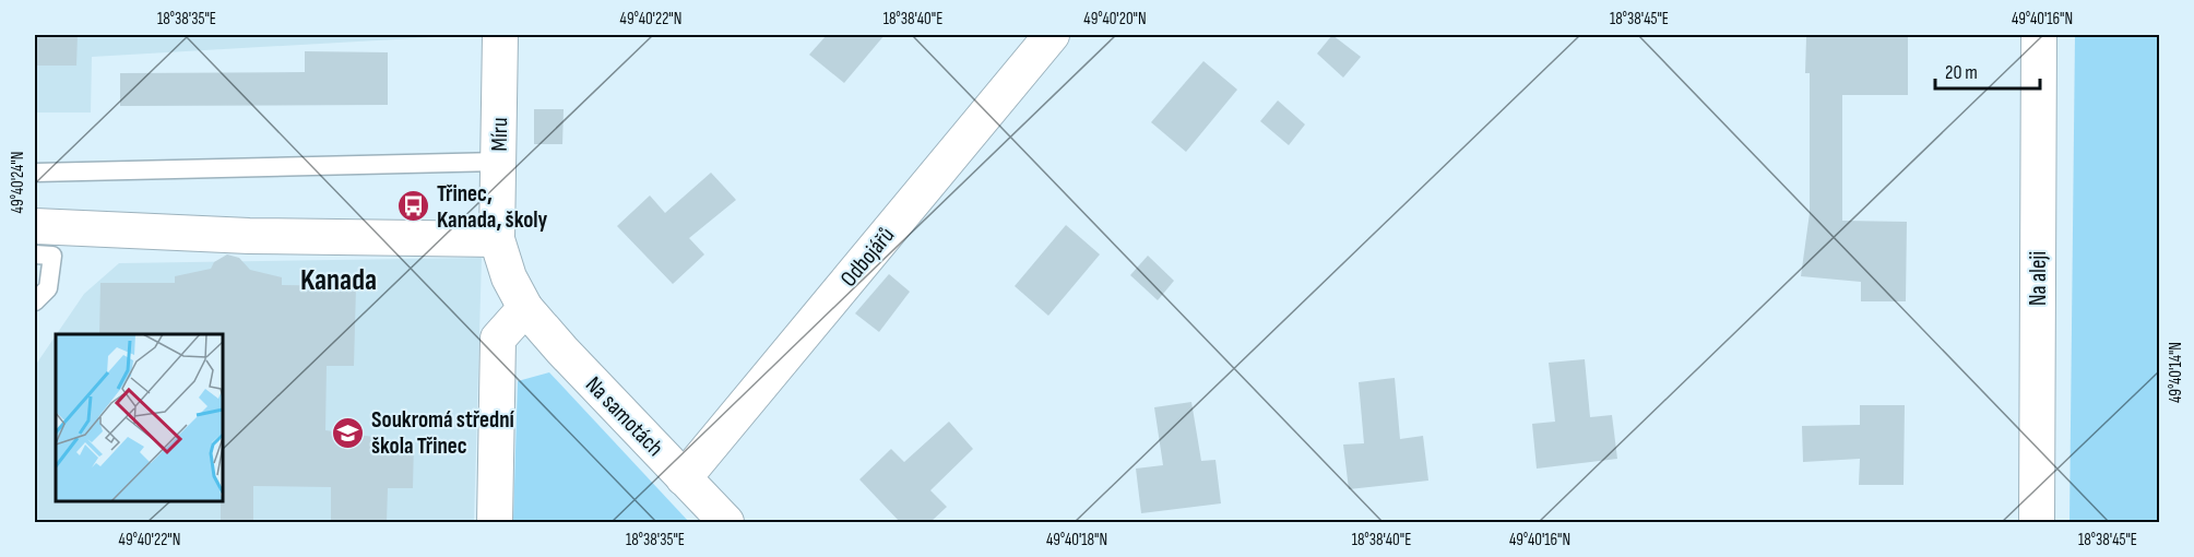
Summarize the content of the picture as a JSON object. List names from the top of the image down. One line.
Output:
{"streets":{"street":["Míru","Odbojářů","Na aleji","Na samotách"]},"crossings":[["Míru","Na samotách"],["Odbojářů","Na samotách"]],"districts":["Kanada"],"places":{"bus stop":["Třinec, Kanada, školy"],"school or university":["Soukromá střední škola Třinec"]},"scale_bar":"20 m","coordinates":["18°38'35\"E","49°40'22\"N","18°38'40\"E","49°40'20\"N","18°38'45\"E","49°40'16\"N","49°40'24\"N","49°40'14\"N","49°40'18\"N"]}
